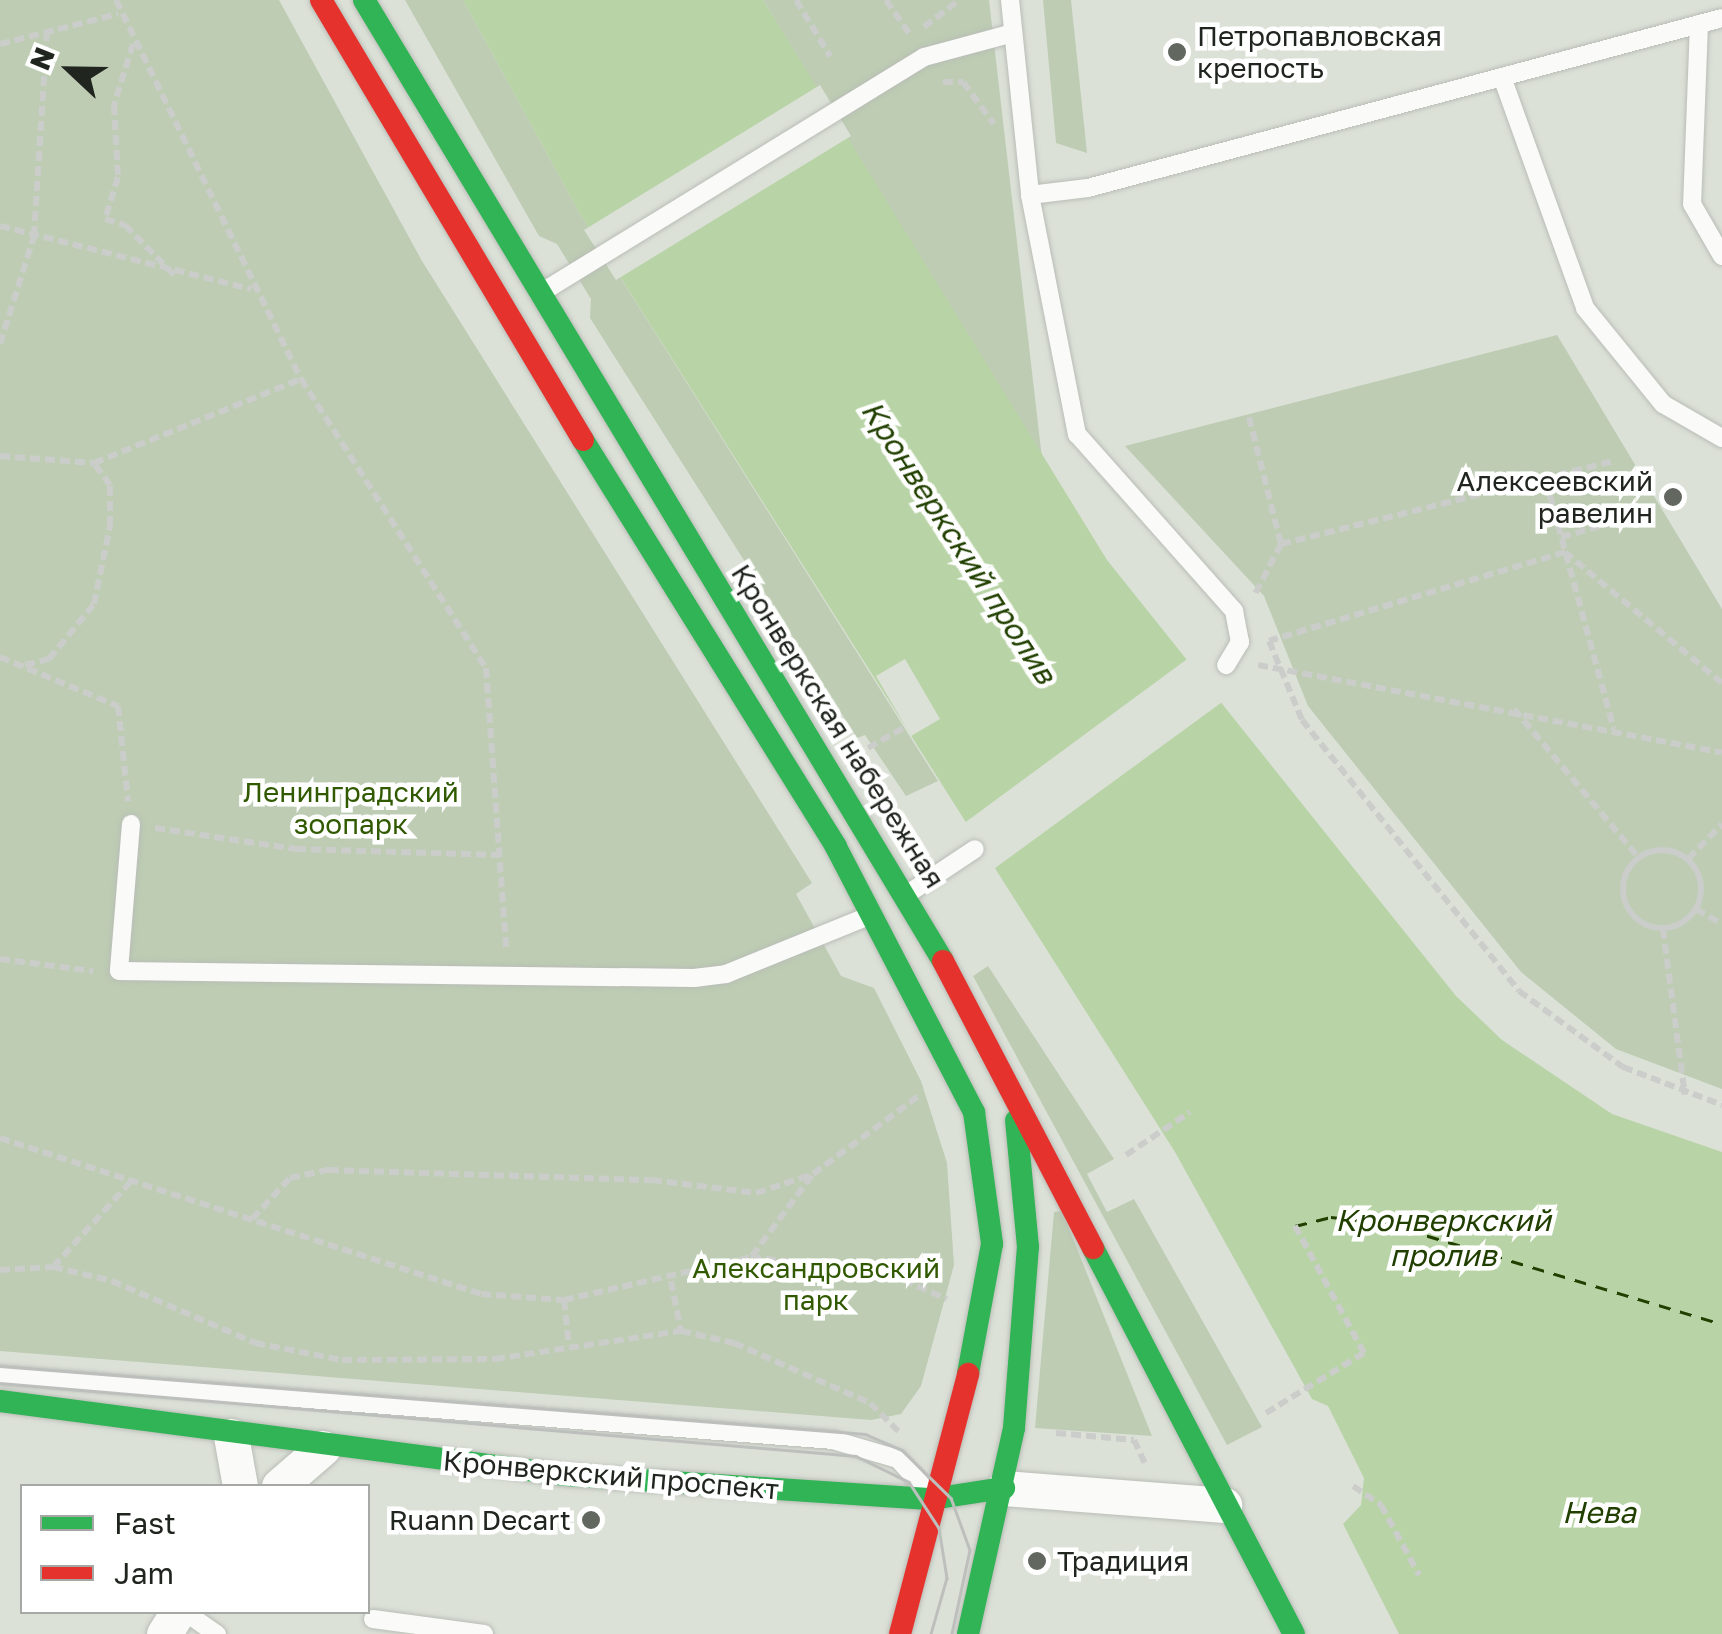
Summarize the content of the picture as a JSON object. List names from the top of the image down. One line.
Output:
{"streets":{"main road":["Кронверкская набережная","Кронверкский проспект"]},"crossings":[["Кронверкская набережная","Кронверкский проспект"]],"water":["Кронверкский пролив","Нева"],"parks":["Ленинградский зоопарк","Александровский парк"],"places":["Петропавловская крепость","Алексеевский равелин","Ruann Decart","Традиция"],"legend":["Fast","Jam"],"north":"left"}
